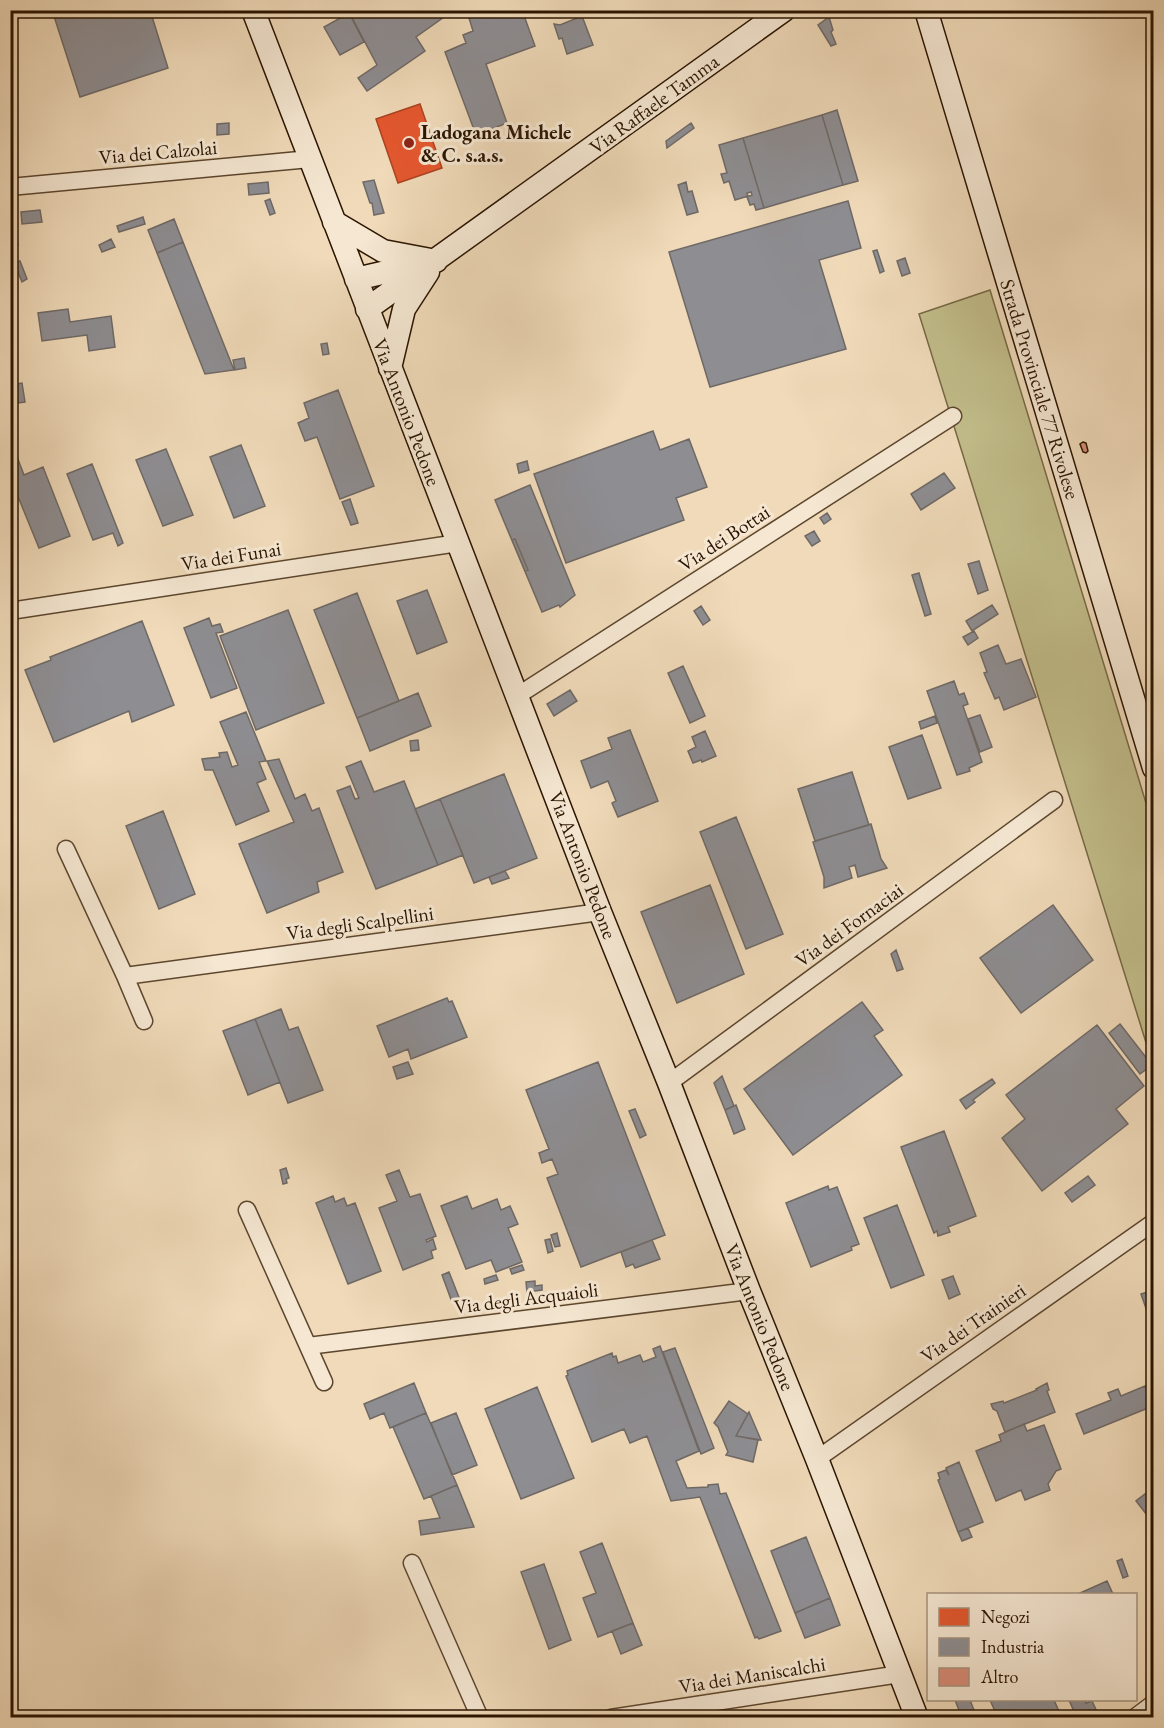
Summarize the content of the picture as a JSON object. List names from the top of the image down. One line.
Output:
{"streets":{"street":["Via Raffaele Tamma","Via dei Calzolai","Strada Provinciale 77 Rivolese","Via Antonio Pedone","Via dei Bottai","Via dei Funai","Via degli Scalpellini","Via dei Fornaciai","Via degli Acquaioli","Via dei Trainieri","Via dei Maniscalchi"]},"crossings":[["Via Raffaele Tamma","Via Antonio Pedone"],["Via dei Calzolai","Via Antonio Pedone"],["Via Antonio Pedone","Via dei Bottai"],["Via Antonio Pedone","Via dei Funai"],["Via Antonio Pedone","Via degli Scalpellini"],["Via Antonio Pedone","Via dei Fornaciai"],["Via Antonio Pedone","Via degli Acquaioli"],["Via Antonio Pedone","Via dei Trainieri"],["Via Antonio Pedone","Via dei Maniscalchi"]],"places":["Ladogana Michele & C. s.a.s."],"legend":["Negozi","Industria","Altro"]}
